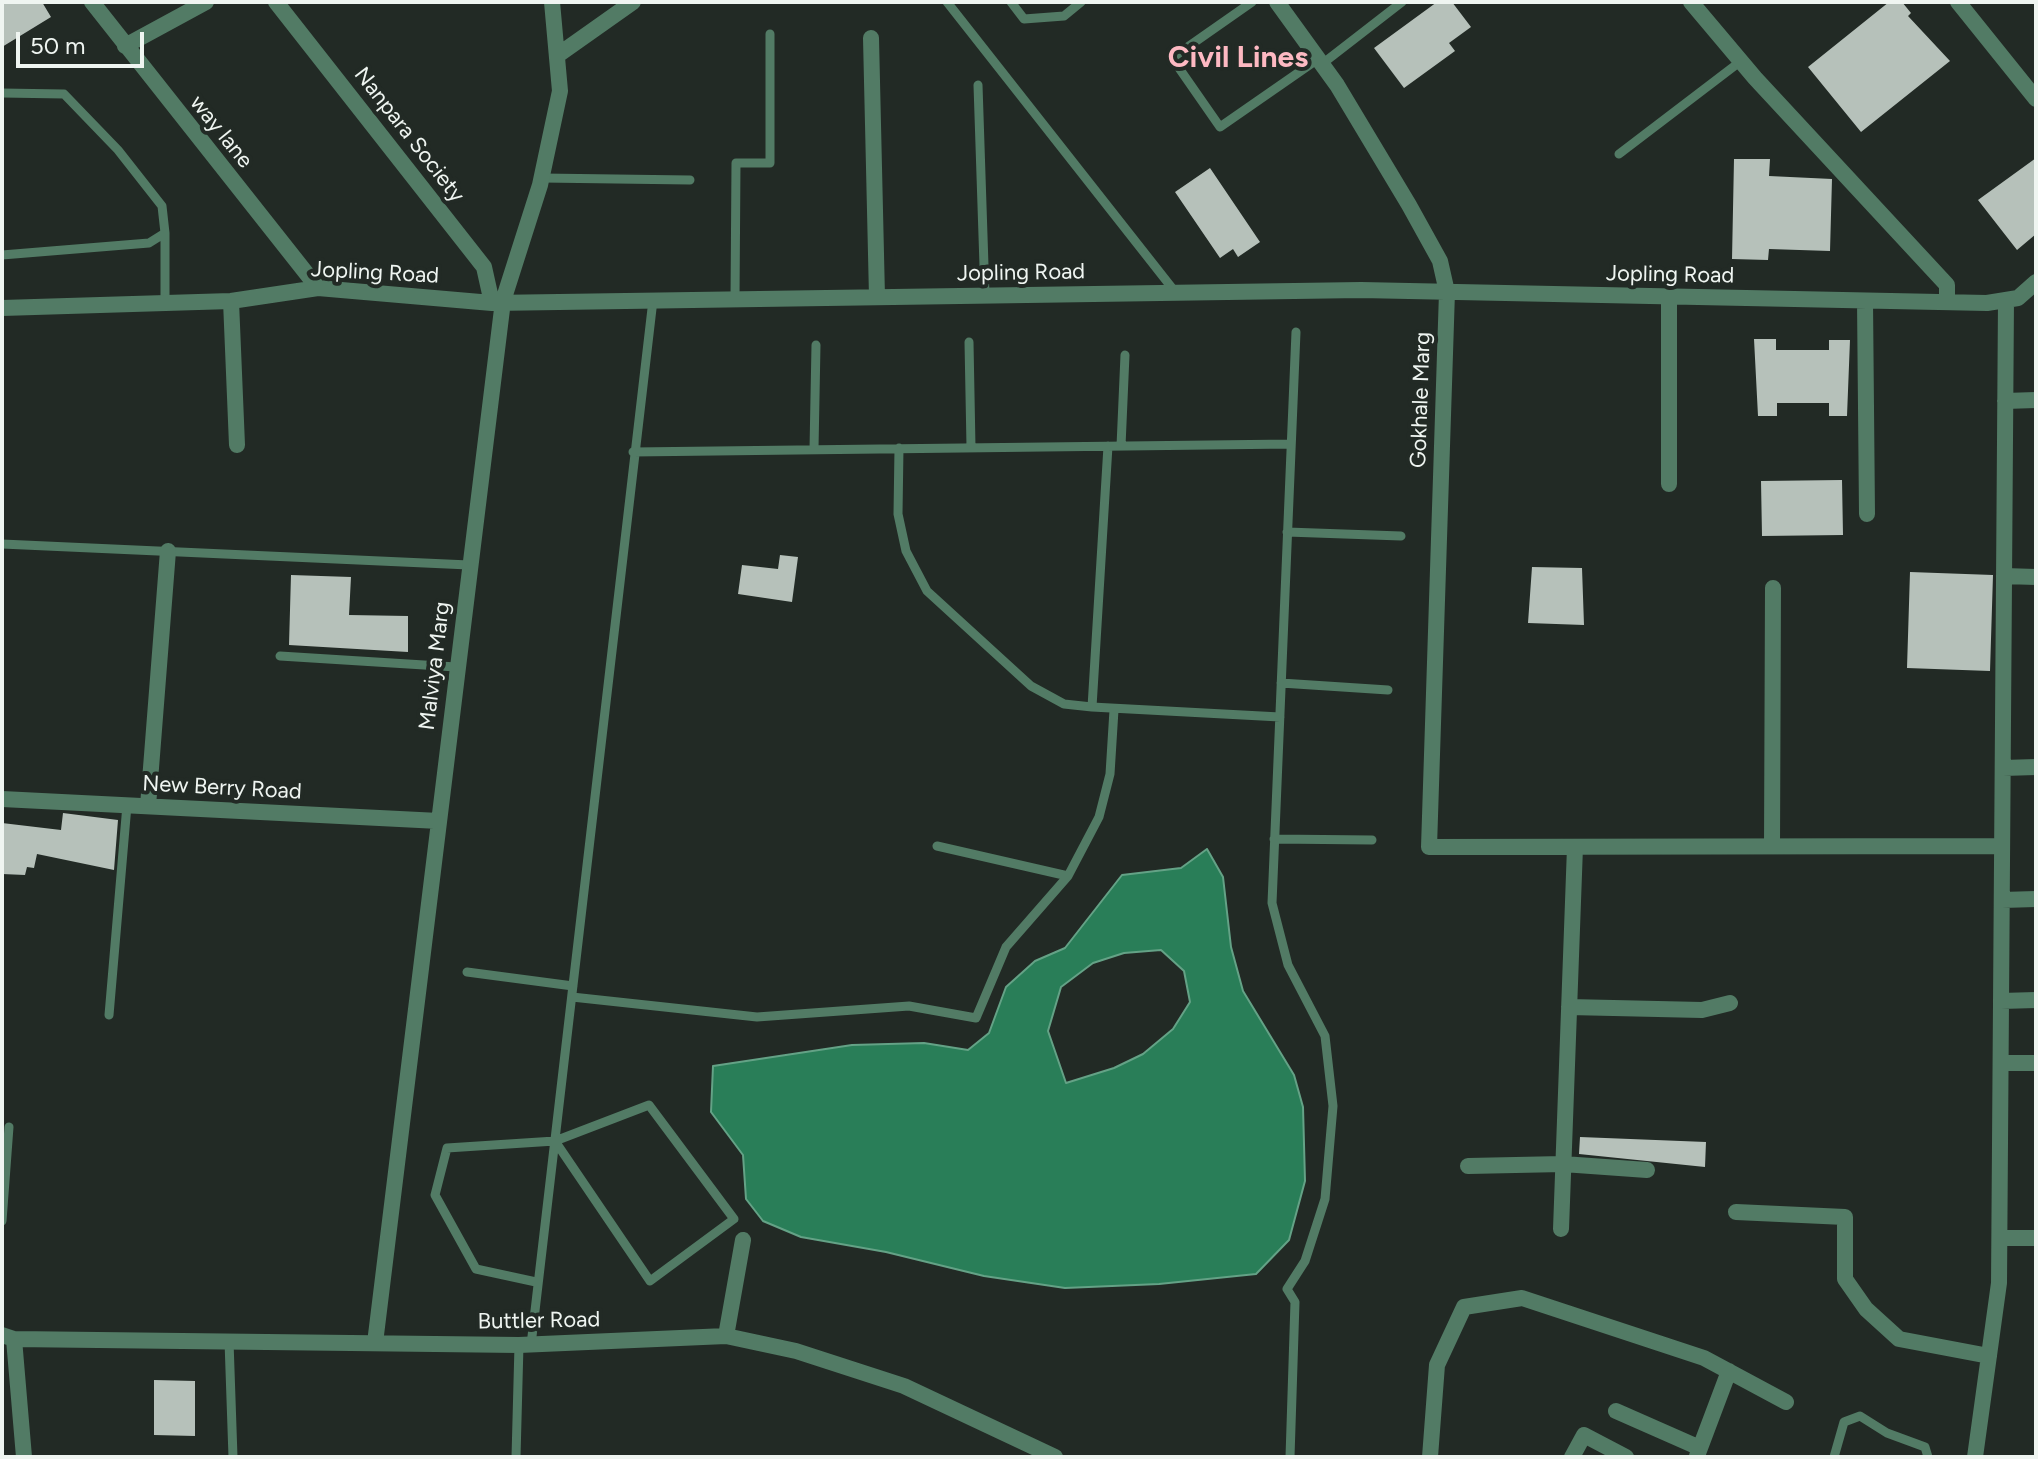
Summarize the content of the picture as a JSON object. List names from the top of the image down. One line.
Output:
{"streets":{"street":["way lane","Nanpara Society","Jopling Road","Gokhale Marg","Malviya Marg","New Berry Road","Buttler Road"]},"crossings":[["way lane","Jopling Road"],["Nanpara Society","Jopling Road"],["Nanpara Society","Malviya Marg"],["Jopling Road","Gokhale Marg"],["Jopling Road","Malviya Marg"],["Malviya Marg","New Berry Road"],["Malviya Marg","Buttler Road"]],"districts":["Civil Lines"],"scale_bar":"50 m"}
